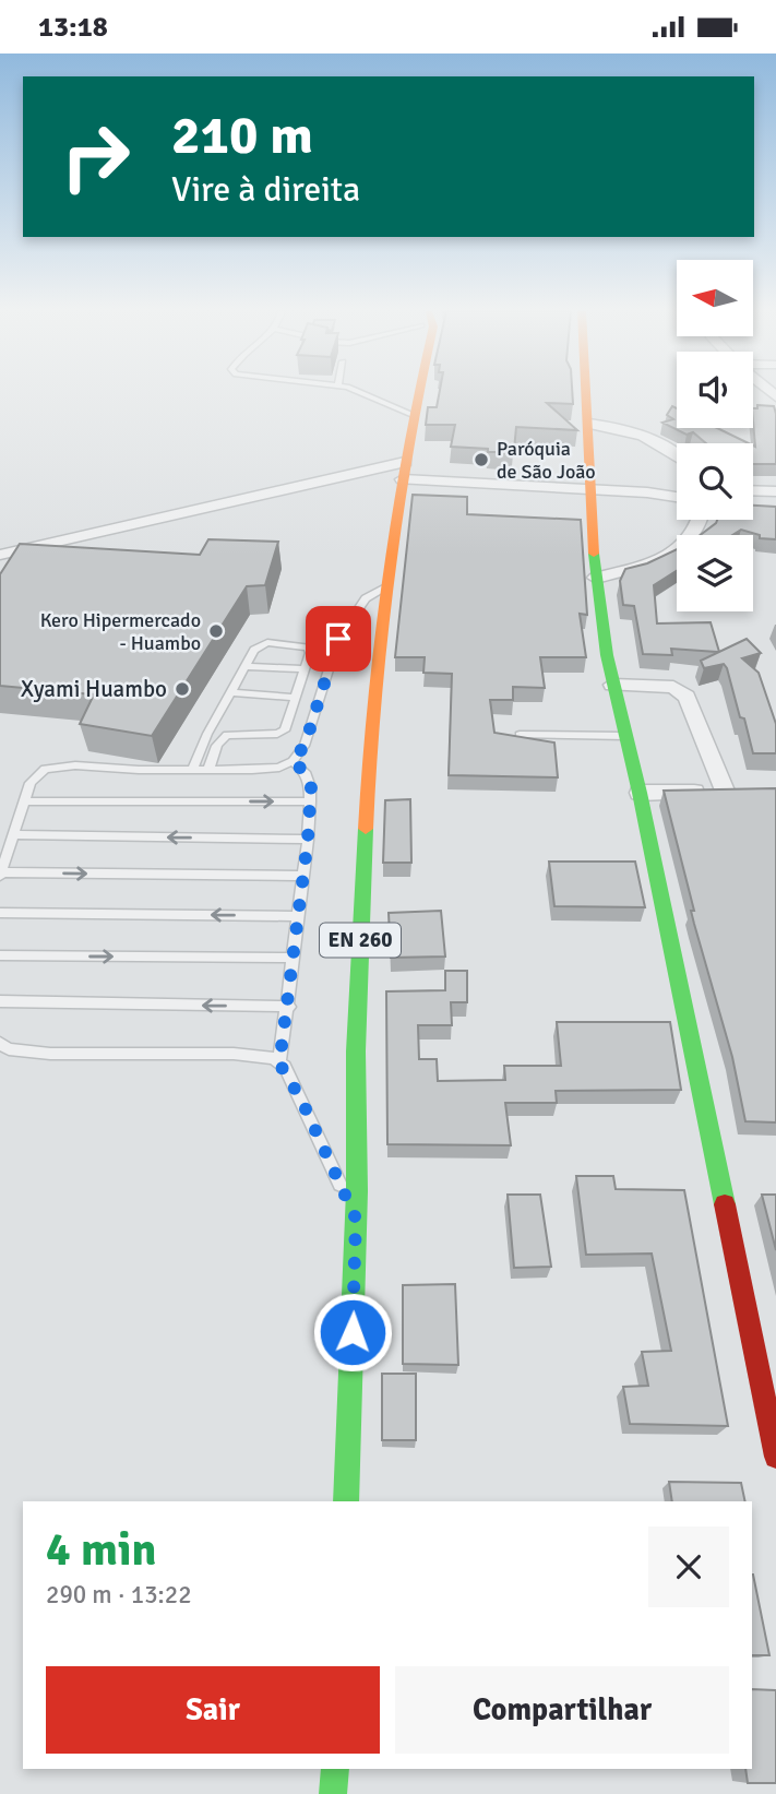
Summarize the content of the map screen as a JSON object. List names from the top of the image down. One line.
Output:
{"streets":{"street":["EN 260"]},"places":["Paróquia de São João","Kero Hipermercado - Huambo","Xyami Huambo"],"north":"left","page":{"status":"13:18","turn":["210 m","Vire à direita"],"heading":["4 min","290 m · 13:22"],"buttons":["Sair","Compartilhar"]}}
